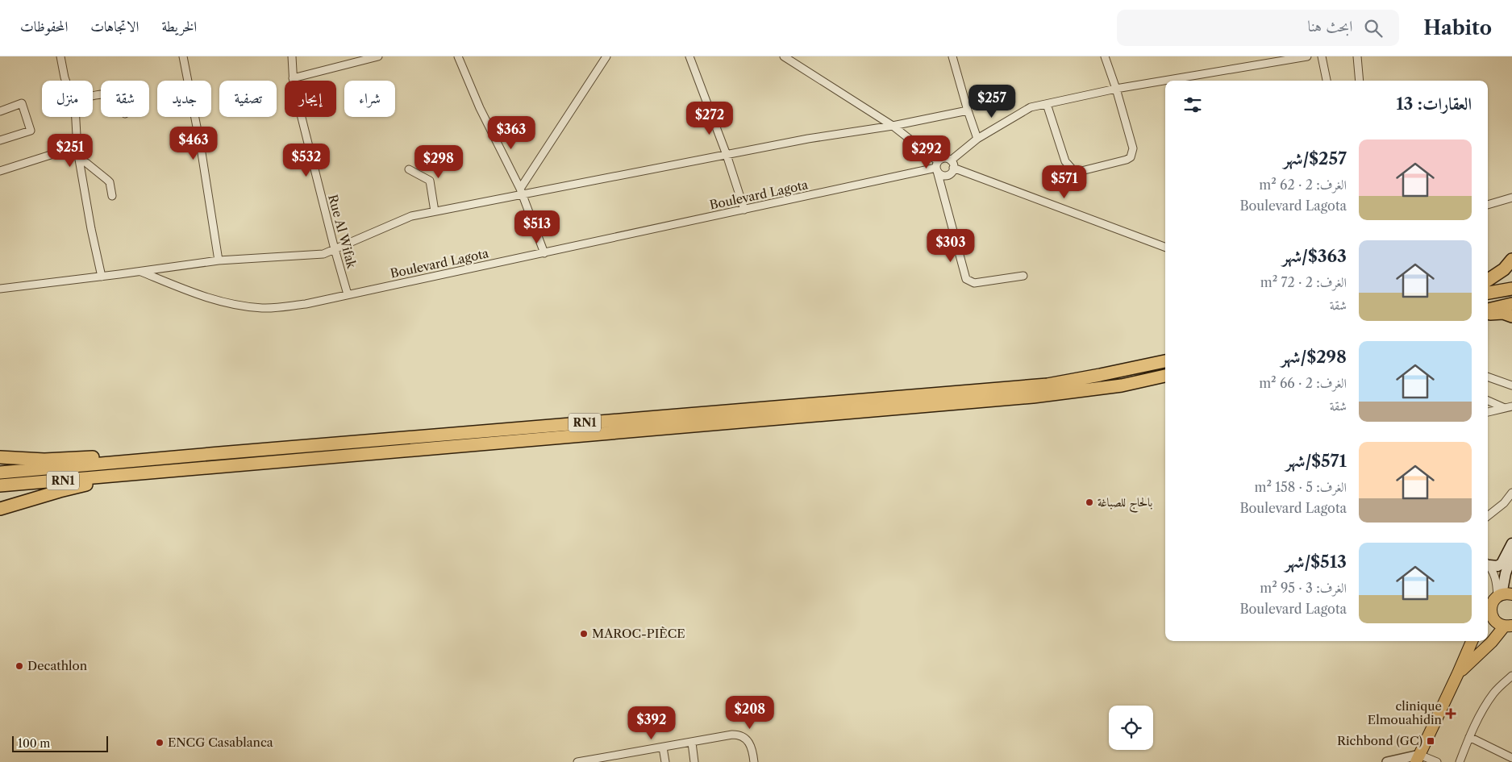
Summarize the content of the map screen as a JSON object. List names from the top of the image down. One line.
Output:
{"streets":{"highway":["RN1"],"street":["Boulevard Lagota","Rue Al Wifak"]},"crossings":[["Boulevard Lagota","Rue Al Wifak"]],"places":{"other":["بالحاج للصباغة","MAROC-PIÈCE","Decathlon","ENCG Casablanca"],"health":["clinique Elmouahidin"],"transit":["Richbond (GC)"]},"scale_bar":"100 m","page":{"header":"Habito","search":"ابحث هنا","nav":["الخريطة","الاتجاهات","المحفوظات"],"chip":["شراء","إيجار","تصفية","جديد","شقة","منزل"],"heading":"العقارات: 13","price":["$257","$272","$363","$463","$251","$292","$532","$298","$571","$513","$303","$208","$392"],"list":[{"name":"$257/شهر","note":"الغرف: 2 · 62 m² · Boulevard Lagota"},{"name":"$363/شهر","note":"الغرف: 2 · 72 m² · شقة"},{"name":"$298/شهر","note":"الغرف: 2 · 66 m² · شقة"},{"name":"$571/شهر","note":"الغرف: 5 · 158 m² · Boulevard Lagota"},{"name":"$513/شهر","note":"الغرف: 3 · 95 m² · Boulevard Lagota"}],"scale":"100 m"}}
